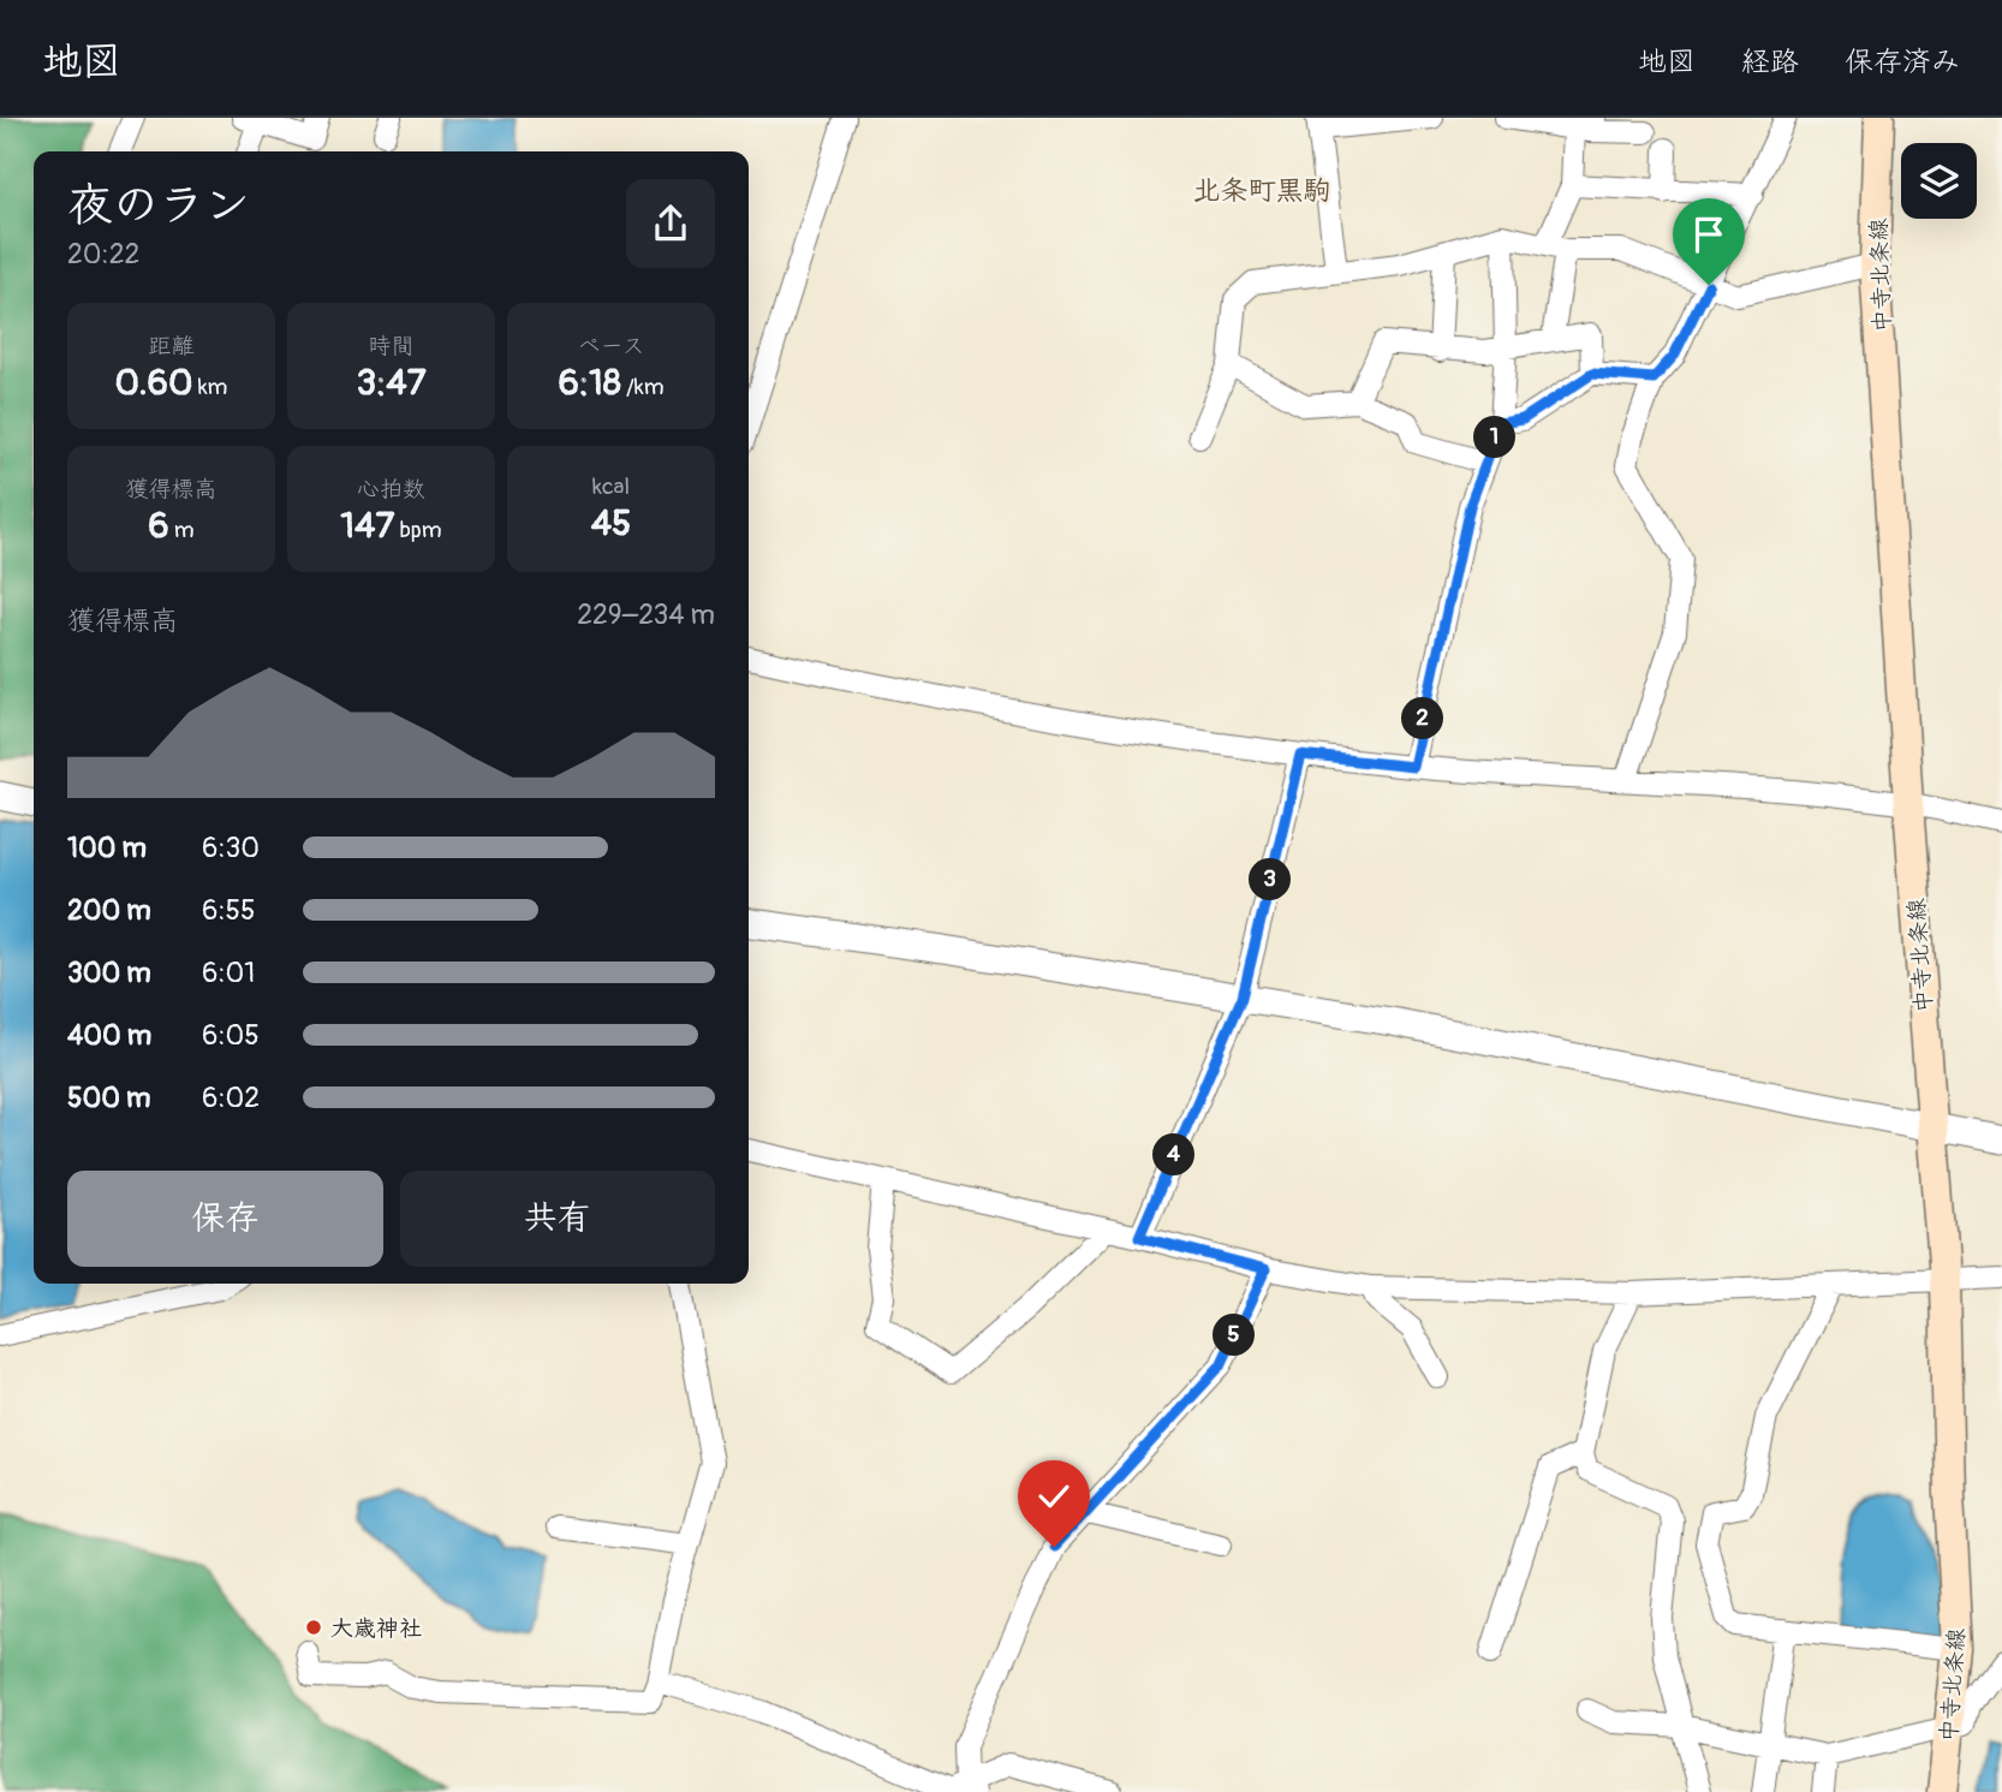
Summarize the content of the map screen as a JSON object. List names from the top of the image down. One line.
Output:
{"streets":{"main road":["中寺北条線"]},"districts":["北条町黒駒"],"places":["大歳神社"],"page":{"header":"地図","nav":["地図","経路","保存済み"],"heading":["夜のラン","20:22"],"stats":[["距離","0.60 km"],["時間","3:47"],["ペース","6:18 /km"],["獲得標高","6 m"],["心拍数","147 bpm"],["kcal","45"]],"pins":["1","2","3","4","5"],"chart":["獲得標高","229–234 m"],"list":[{"name":"100 m","note":"6:30"},{"name":"200 m","note":"6:55"},{"name":"300 m","note":"6:01"},{"name":"400 m","note":"6:05"},{"name":"500 m","note":"6:02"}],"buttons":["保存","共有"]}}
